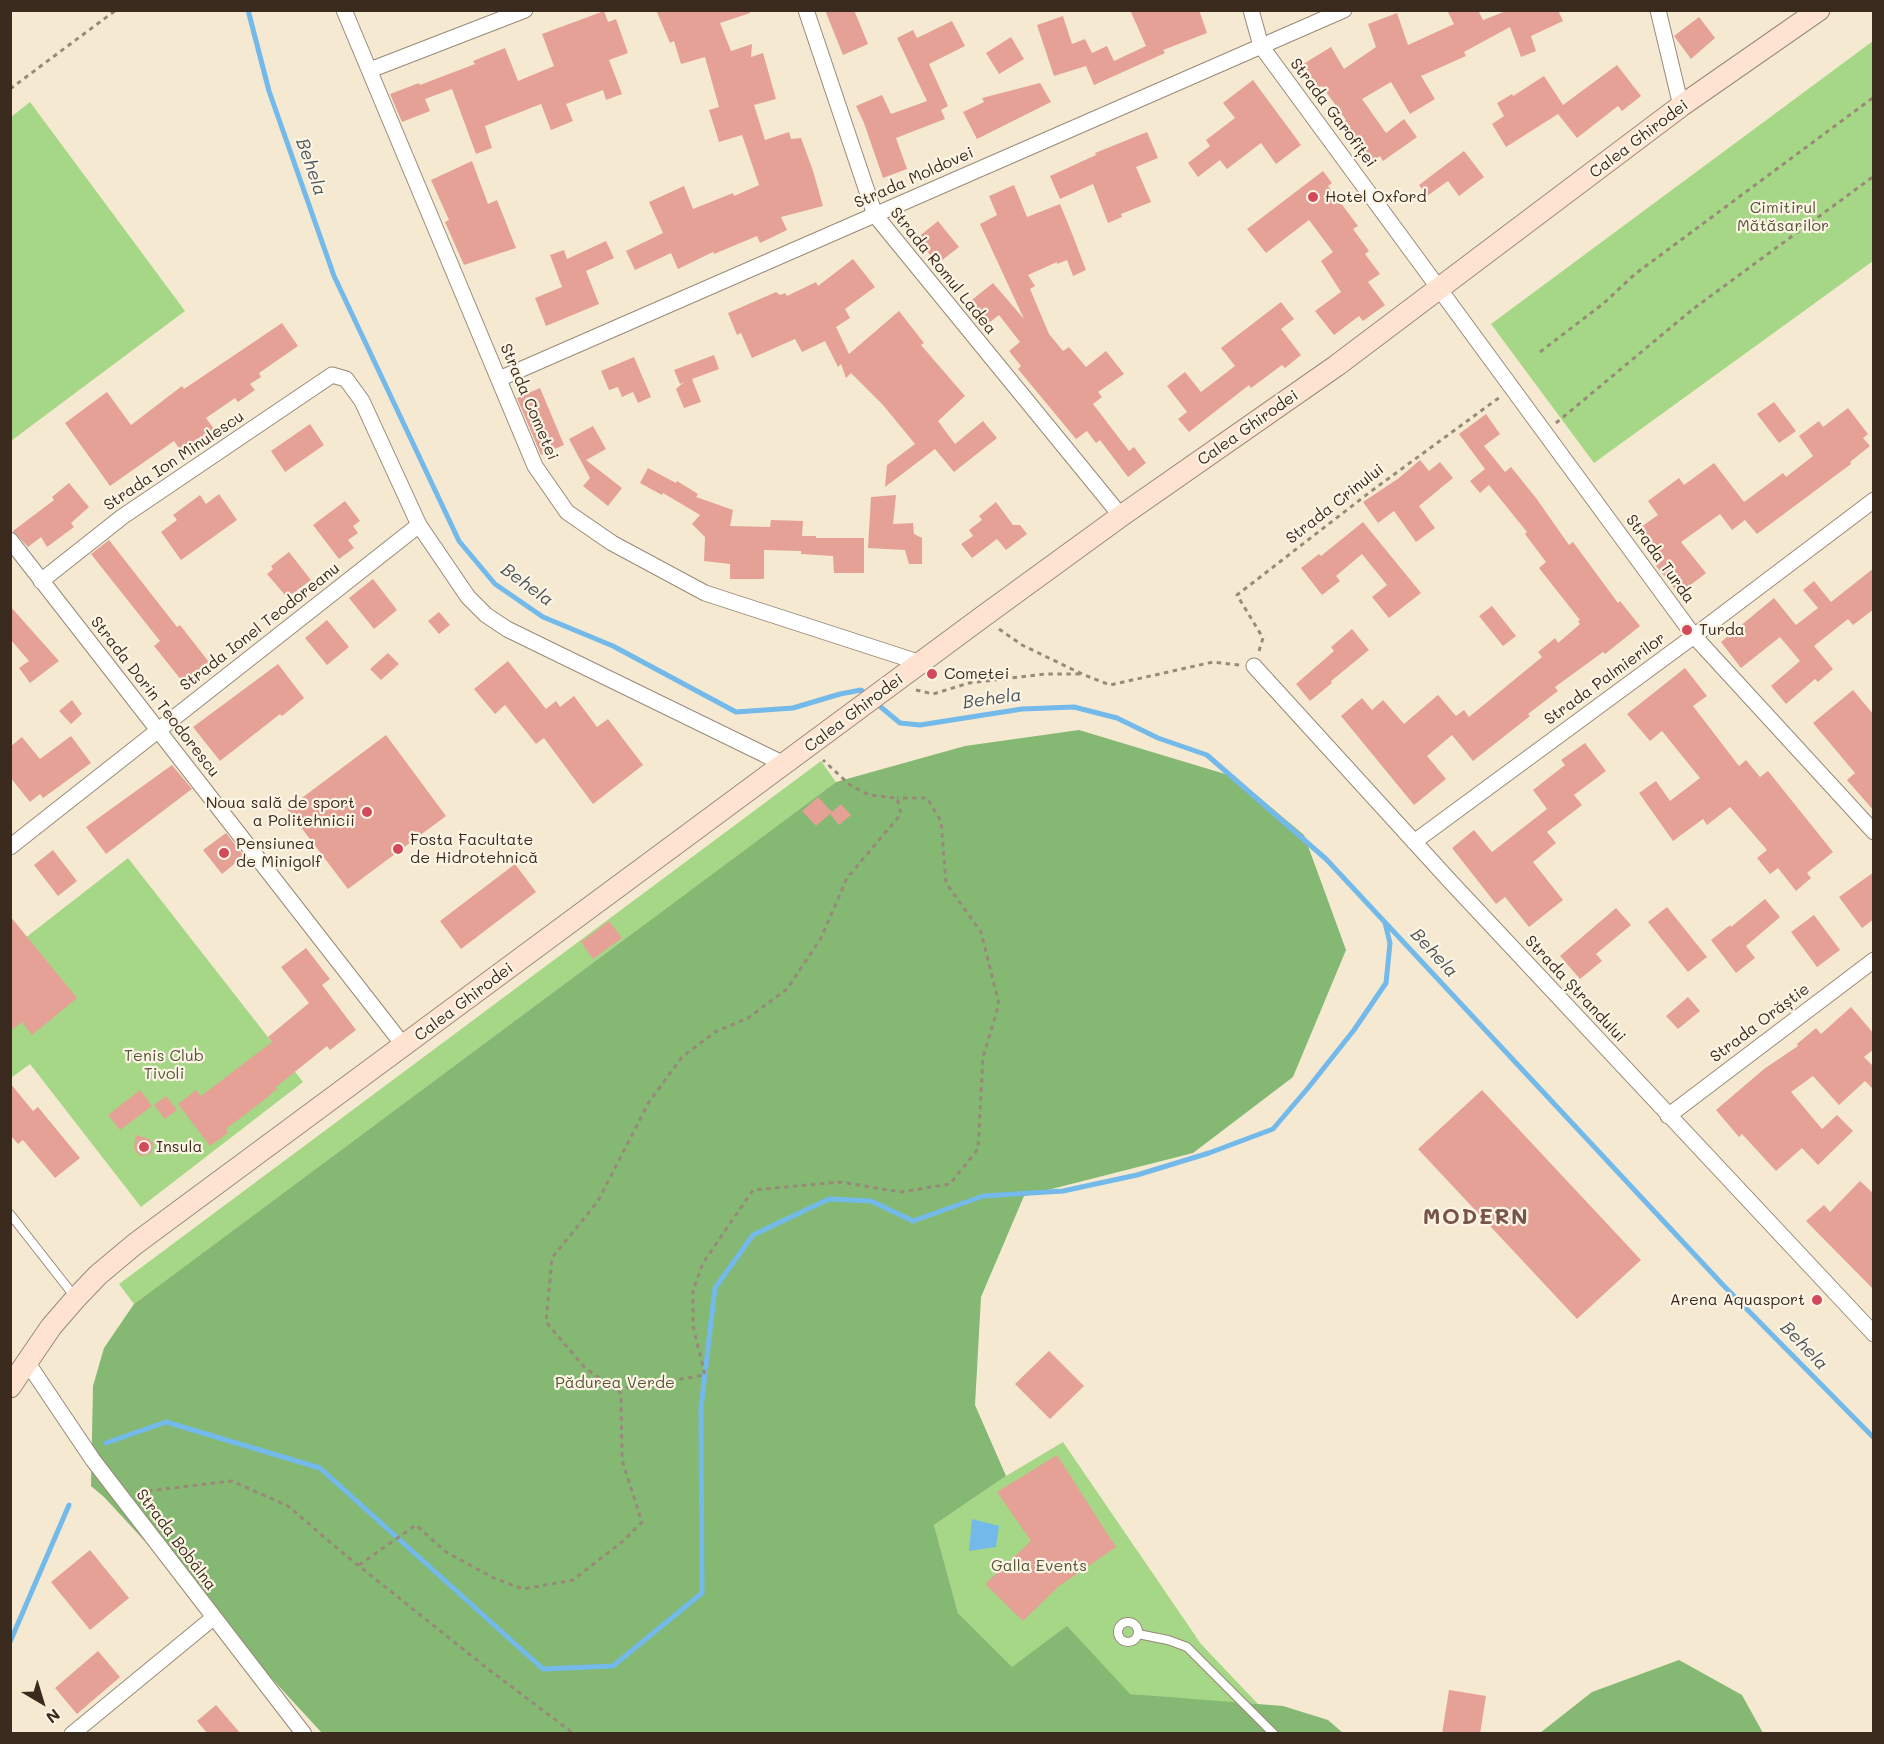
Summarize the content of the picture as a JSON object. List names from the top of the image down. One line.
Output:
{"streets":{"street":["Strada Garofiței","Calea Ghirodei","Strada Moldovei","Strada Romul Ladea","Strada Cometei","Strada Ion Minulescu","Strada Turda","Strada Ionel Teodoreanu","Strada Palmierilor","Strada Dorin Teodorescu","Strada Ștrandului","Strada Orăștie","Strada Bobâlna"],"path":["Strada Crinului"]},"crossings":[["Strada Garofiței","Calea Ghirodei"],["Strada Garofiței","Strada Moldovei"],["Strada Garofiței","Strada Turda"],["Calea Ghirodei","Strada Romul Ladea"],["Calea Ghirodei","Strada Cometei"],["Calea Ghirodei","Strada Turda"],["Calea Ghirodei","Strada Dorin Teodorescu"],["Calea Ghirodei","Strada Bobâlna"],["Strada Moldovei","Strada Romul Ladea"],["Strada Moldovei","Strada Cometei"],["Strada Ion Minulescu","Strada Ionel Teodoreanu"],["Strada Ion Minulescu","Strada Dorin Teodorescu"],["Strada Crinului","Strada Turda"],["Strada Crinului","Strada Ștrandului"],["Strada Turda","Strada Palmierilor"],["Strada Ionel Teodoreanu","Strada Dorin Teodorescu"],["Strada Palmierilor","Strada Ștrandului"],["Strada Ștrandului","Strada Orăștie"]],"districts":["MODERN"],"water":["Behela"],"parks":["Cimitirul Mătăsarilor","Tenis Club Tivoli","Pădurea Verde","Galla Events"],"places":["Hotel Oxford","Turda","Cometei","Noua sală de sport a Politehnicii","Fosta Facultate de Hidrotehnică","Pensiunea de Minigolf","Insula","Arena Aquasport"],"north":"bottom right"}
